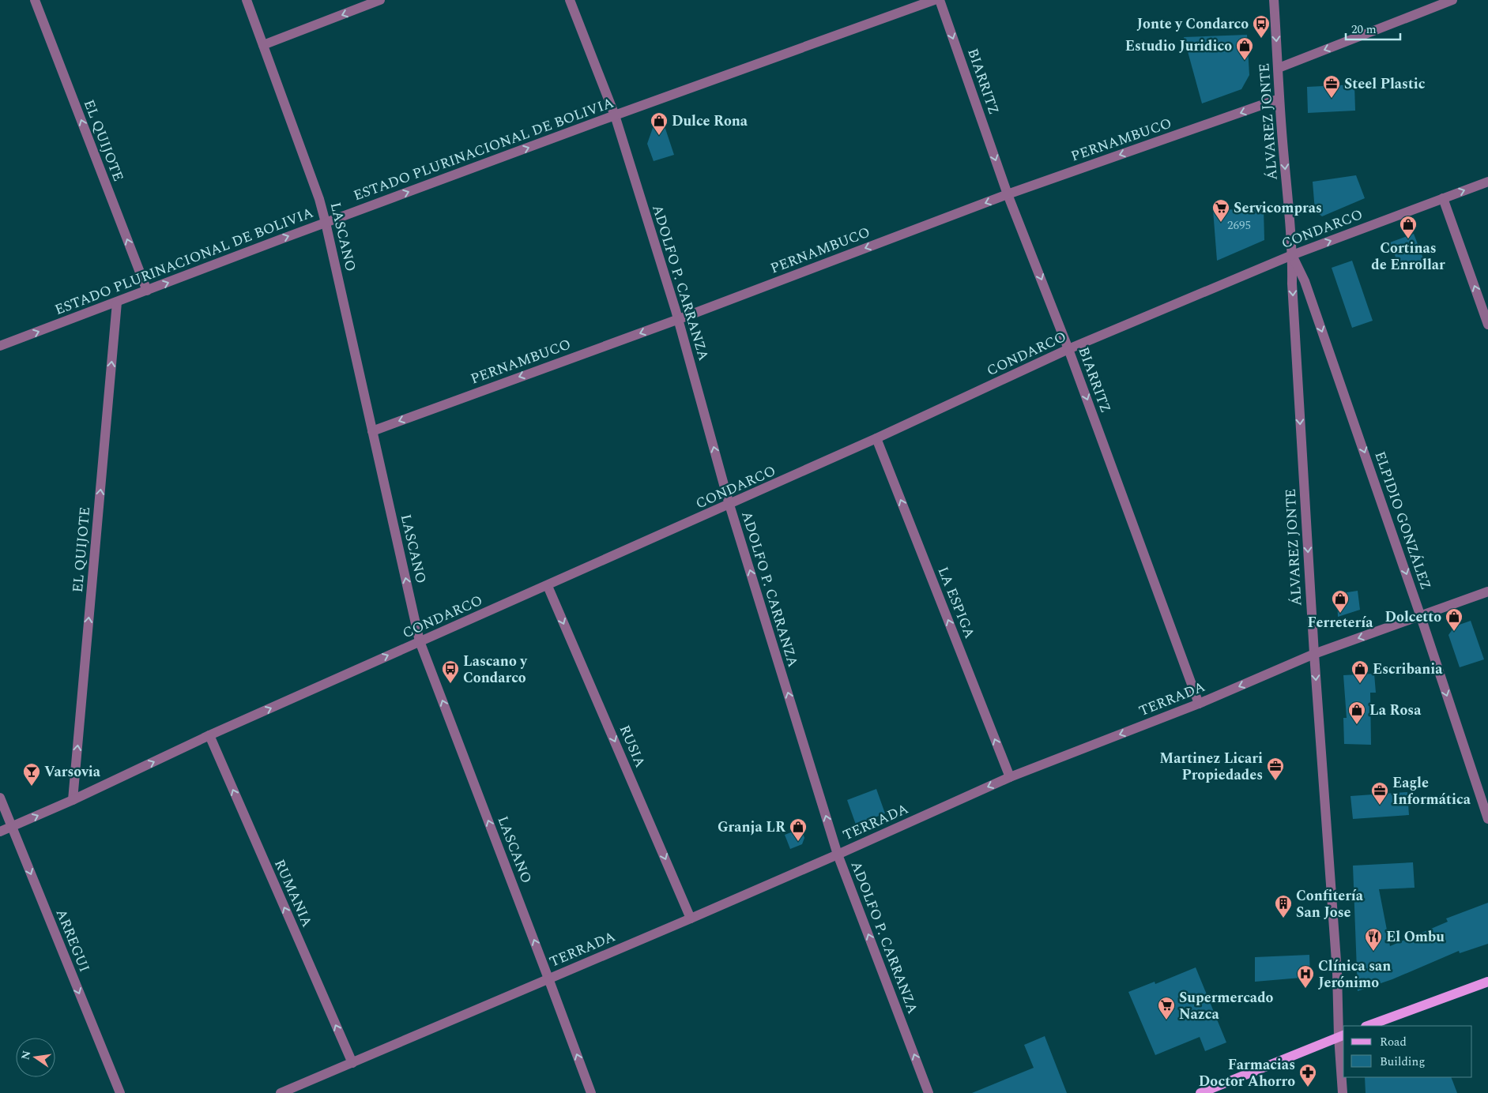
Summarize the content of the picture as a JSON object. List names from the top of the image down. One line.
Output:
{"streets":{"street":["BIARRITZ","ÁLVAREZ JONTE","PERNAMBUCO","EL QUIJOTE","ESTADO PLURINACIONAL DE BOLIVIA","CONDARCO","LASCANO","ADOLFO P. CARRANZA","ELPIDIO GONZÁLEZ","LA ESPIGA","TERRADA","RUSIA","RUMANIA","ARREGUI"]},"crossings":[["BIARRITZ","PERNAMBUCO"],["BIARRITZ","CONDARCO"],["BIARRITZ","TERRADA"],["ÁLVAREZ JONTE","PERNAMBUCO"],["ÁLVAREZ JONTE","CONDARCO"],["ÁLVAREZ JONTE","ELPIDIO GONZÁLEZ"],["ÁLVAREZ JONTE","TERRADA"],["PERNAMBUCO","LASCANO"],["PERNAMBUCO","ADOLFO P. CARRANZA"],["EL QUIJOTE","ESTADO PLURINACIONAL DE BOLIVIA"],["EL QUIJOTE","CONDARCO"],["ESTADO PLURINACIONAL DE BOLIVIA","LASCANO"],["ESTADO PLURINACIONAL DE BOLIVIA","ADOLFO P. CARRANZA"],["CONDARCO","LASCANO"],["CONDARCO","ADOLFO P. CARRANZA"],["CONDARCO","ELPIDIO GONZÁLEZ"],["CONDARCO","LA ESPIGA"],["CONDARCO","RUSIA"],["CONDARCO","RUMANIA"],["CONDARCO","ARREGUI"],["LASCANO","TERRADA"],["ADOLFO P. CARRANZA","TERRADA"],["ELPIDIO GONZÁLEZ","TERRADA"],["LA ESPIGA","TERRADA"],["TERRADA","RUSIA"],["TERRADA","RUMANIA"]],"one_way":["BIARRITZ","ÁLVAREZ JONTE","PERNAMBUCO","EL QUIJOTE","ESTADO PLURINACIONAL DE BOLIVIA","CONDARCO","LASCANO","ADOLFO P. CARRANZA","ELPIDIO GONZÁLEZ","LA ESPIGA","TERRADA","RUSIA","RUMANIA","ARREGUI"],"places":{"bus stop":["Jonte y Condarco","Lascano y Condarco"],"shop":["Estudio Juridico","Dulce Rona","Cortinas de Enrollar","Ferretería","Dolcetto","Escribania","La Rosa","Granja LR"],"office":["Steel Plastic","Martinez Licari Propiedades","Eagle Informática"],"supermarket":["Servicompras","Supermercado Nazca"],"bar":["Varsovia"],"building":["Confitería San Jose"],"restaurant":["El Ombu"],"hospital":["Clínica san Jerónimo"],"pharmacy":["Farmacias Doctor Ahorro"]},"house_numbers":["2695"],"legend":["Road","Building"],"scale_bar":"20 m","north":"left"}
